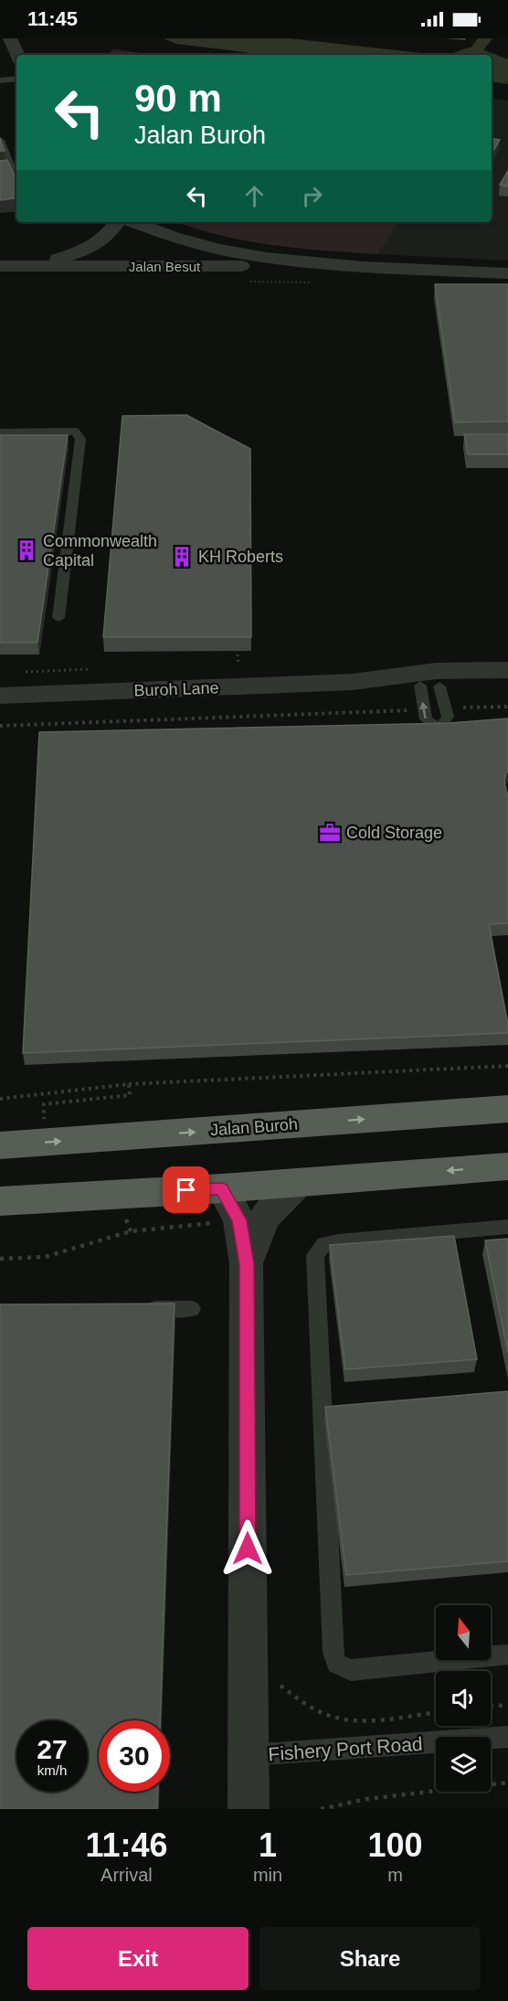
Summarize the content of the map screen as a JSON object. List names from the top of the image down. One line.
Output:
{"streets":{"highway":["Jalan Buroh"],"street":["Jalan Besut","Buroh Lane","Fishery Port Road"]},"places":{"building":["Commonwealth Capital","KH Roberts"],"office":["Cold Storage"]},"north":"top","page":{"status":"11:45","turn":["90 m","Jalan Buroh"],"speed":"27 km/h","limit":"30","eta":["11:46","Arrival","1","min","100","m"],"buttons":["Exit","Share"]}}
